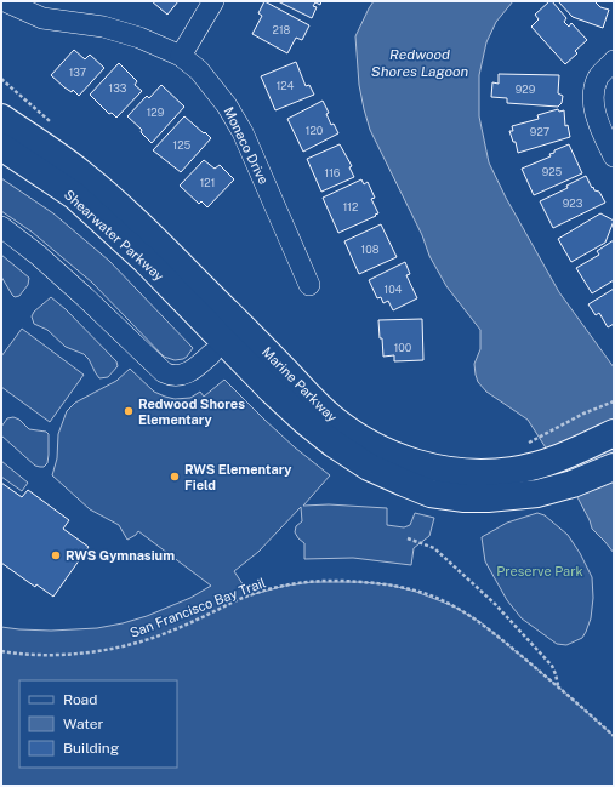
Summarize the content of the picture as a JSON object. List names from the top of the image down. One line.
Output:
{"streets":{"main road":["Shearwater Parkway","Marine Parkway"],"street":["Monaco Drive"],"path":["San Francisco Bay Trail"]},"crossings":[["Shearwater Parkway","Marine Parkway"]],"water":["Redwood Shores Lagoon"],"parks":["Preserve Park"],"places":["Redwood Shores Elementary","RWS Elementary Field","RWS Gymnasium"],"house_numbers":["218","137","124","133","929","129","120","927","125","925","116","121","923","112","108","104","100"],"legend":["Road","Water","Building"]}
